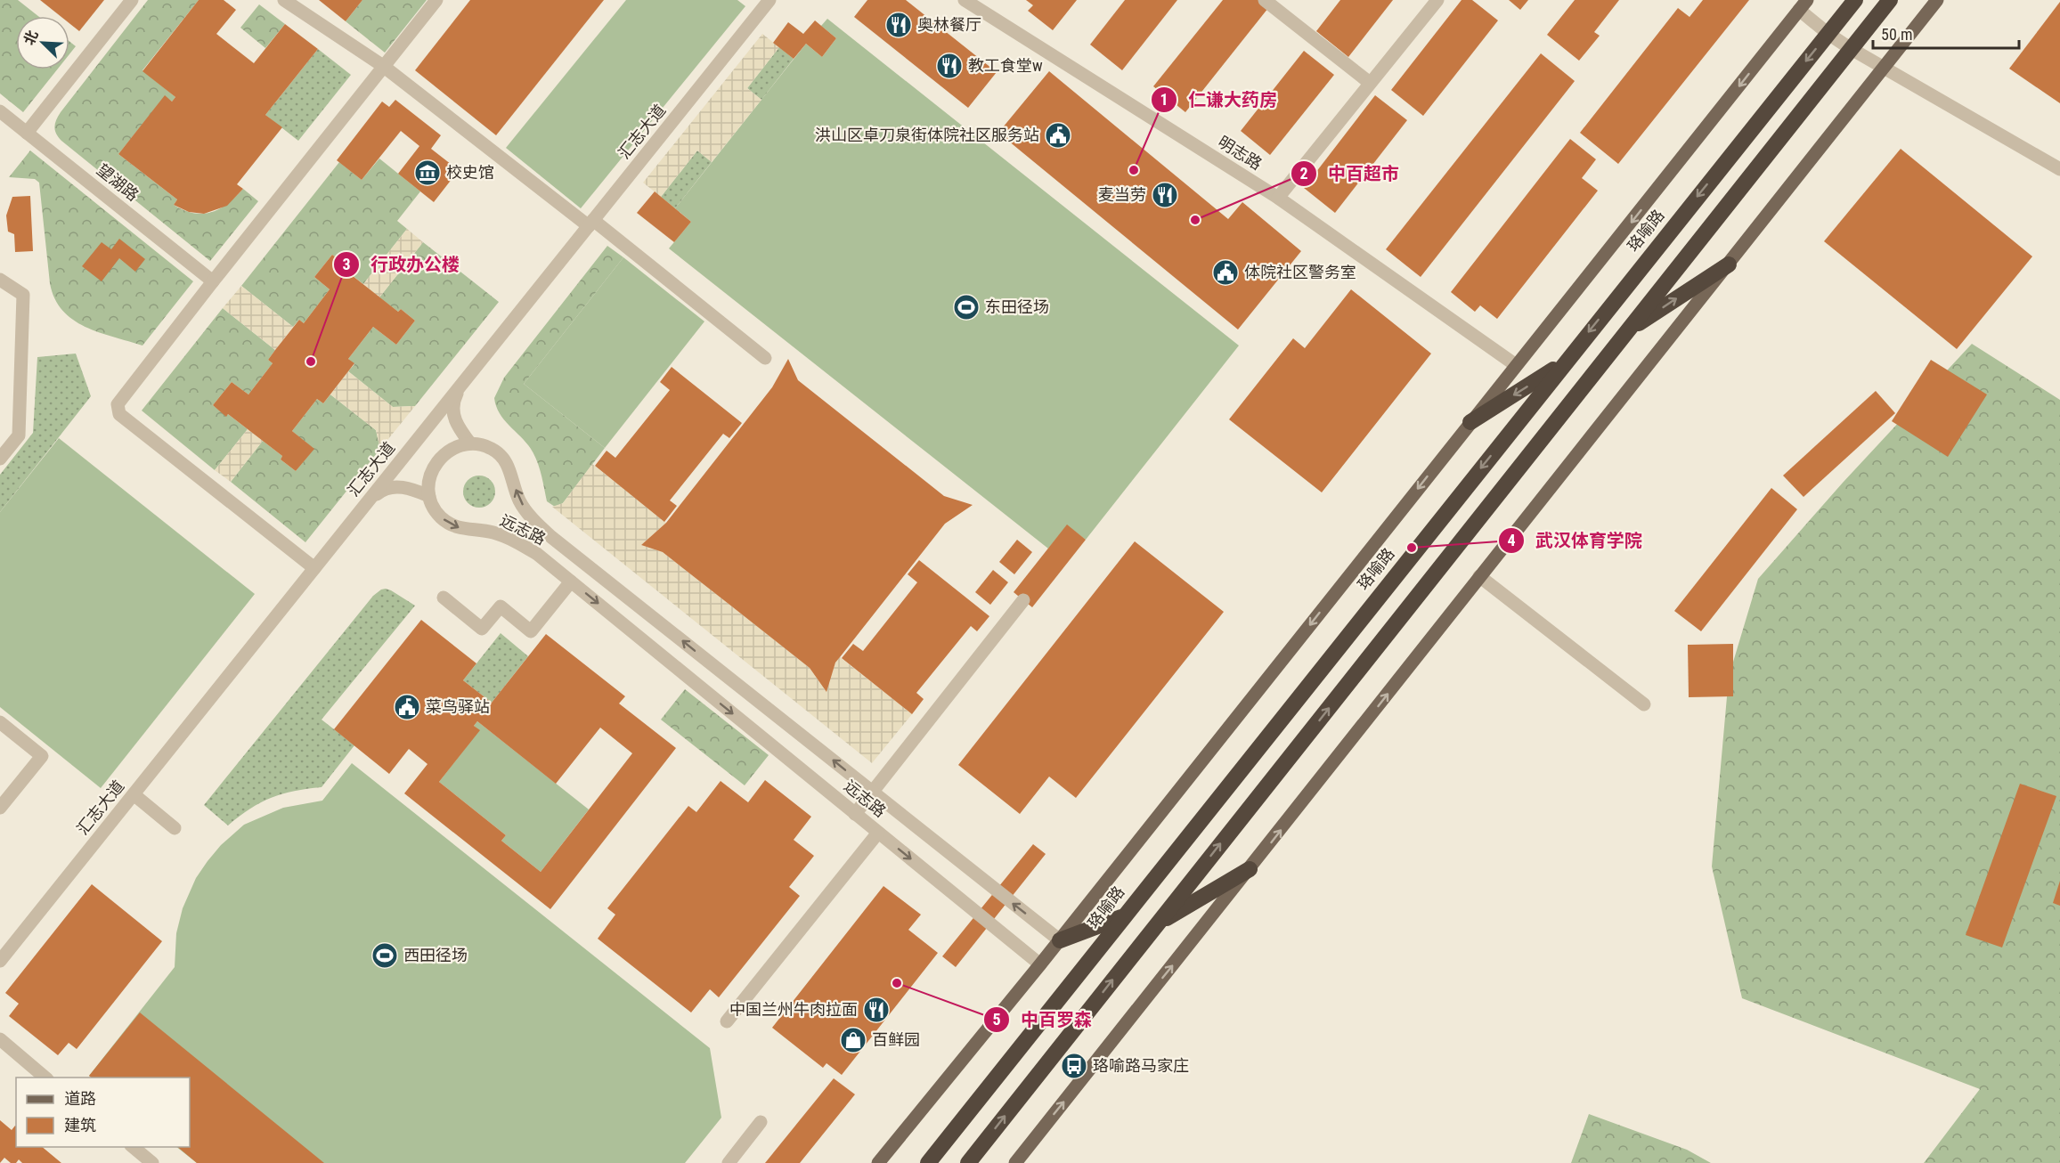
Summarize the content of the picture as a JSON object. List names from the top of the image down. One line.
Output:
{"streets":{"highway":["珞喻路"],"street":["汇志大道","明志路","望湖路","远志路"]},"places":{"restaurant":["奥林餐厅","教工食堂w","麦当劳","中国兰州牛肉拉面"],"public building":["洪山区卓刀泉街体院社区服务站","体院社区警务室","菜鸟驿站"],"other":["仁谦大药房","中百超市","行政办公楼","武汉体育学院","中百罗森"],"museum":["校史馆"],"sports":["东田径场","西田径场"],"shop":["百鲜园"],"bus stop":["珞喻路马家庄"]},"legend":["道路","建筑"],"scale_bar":"50 m","north":"top left"}
